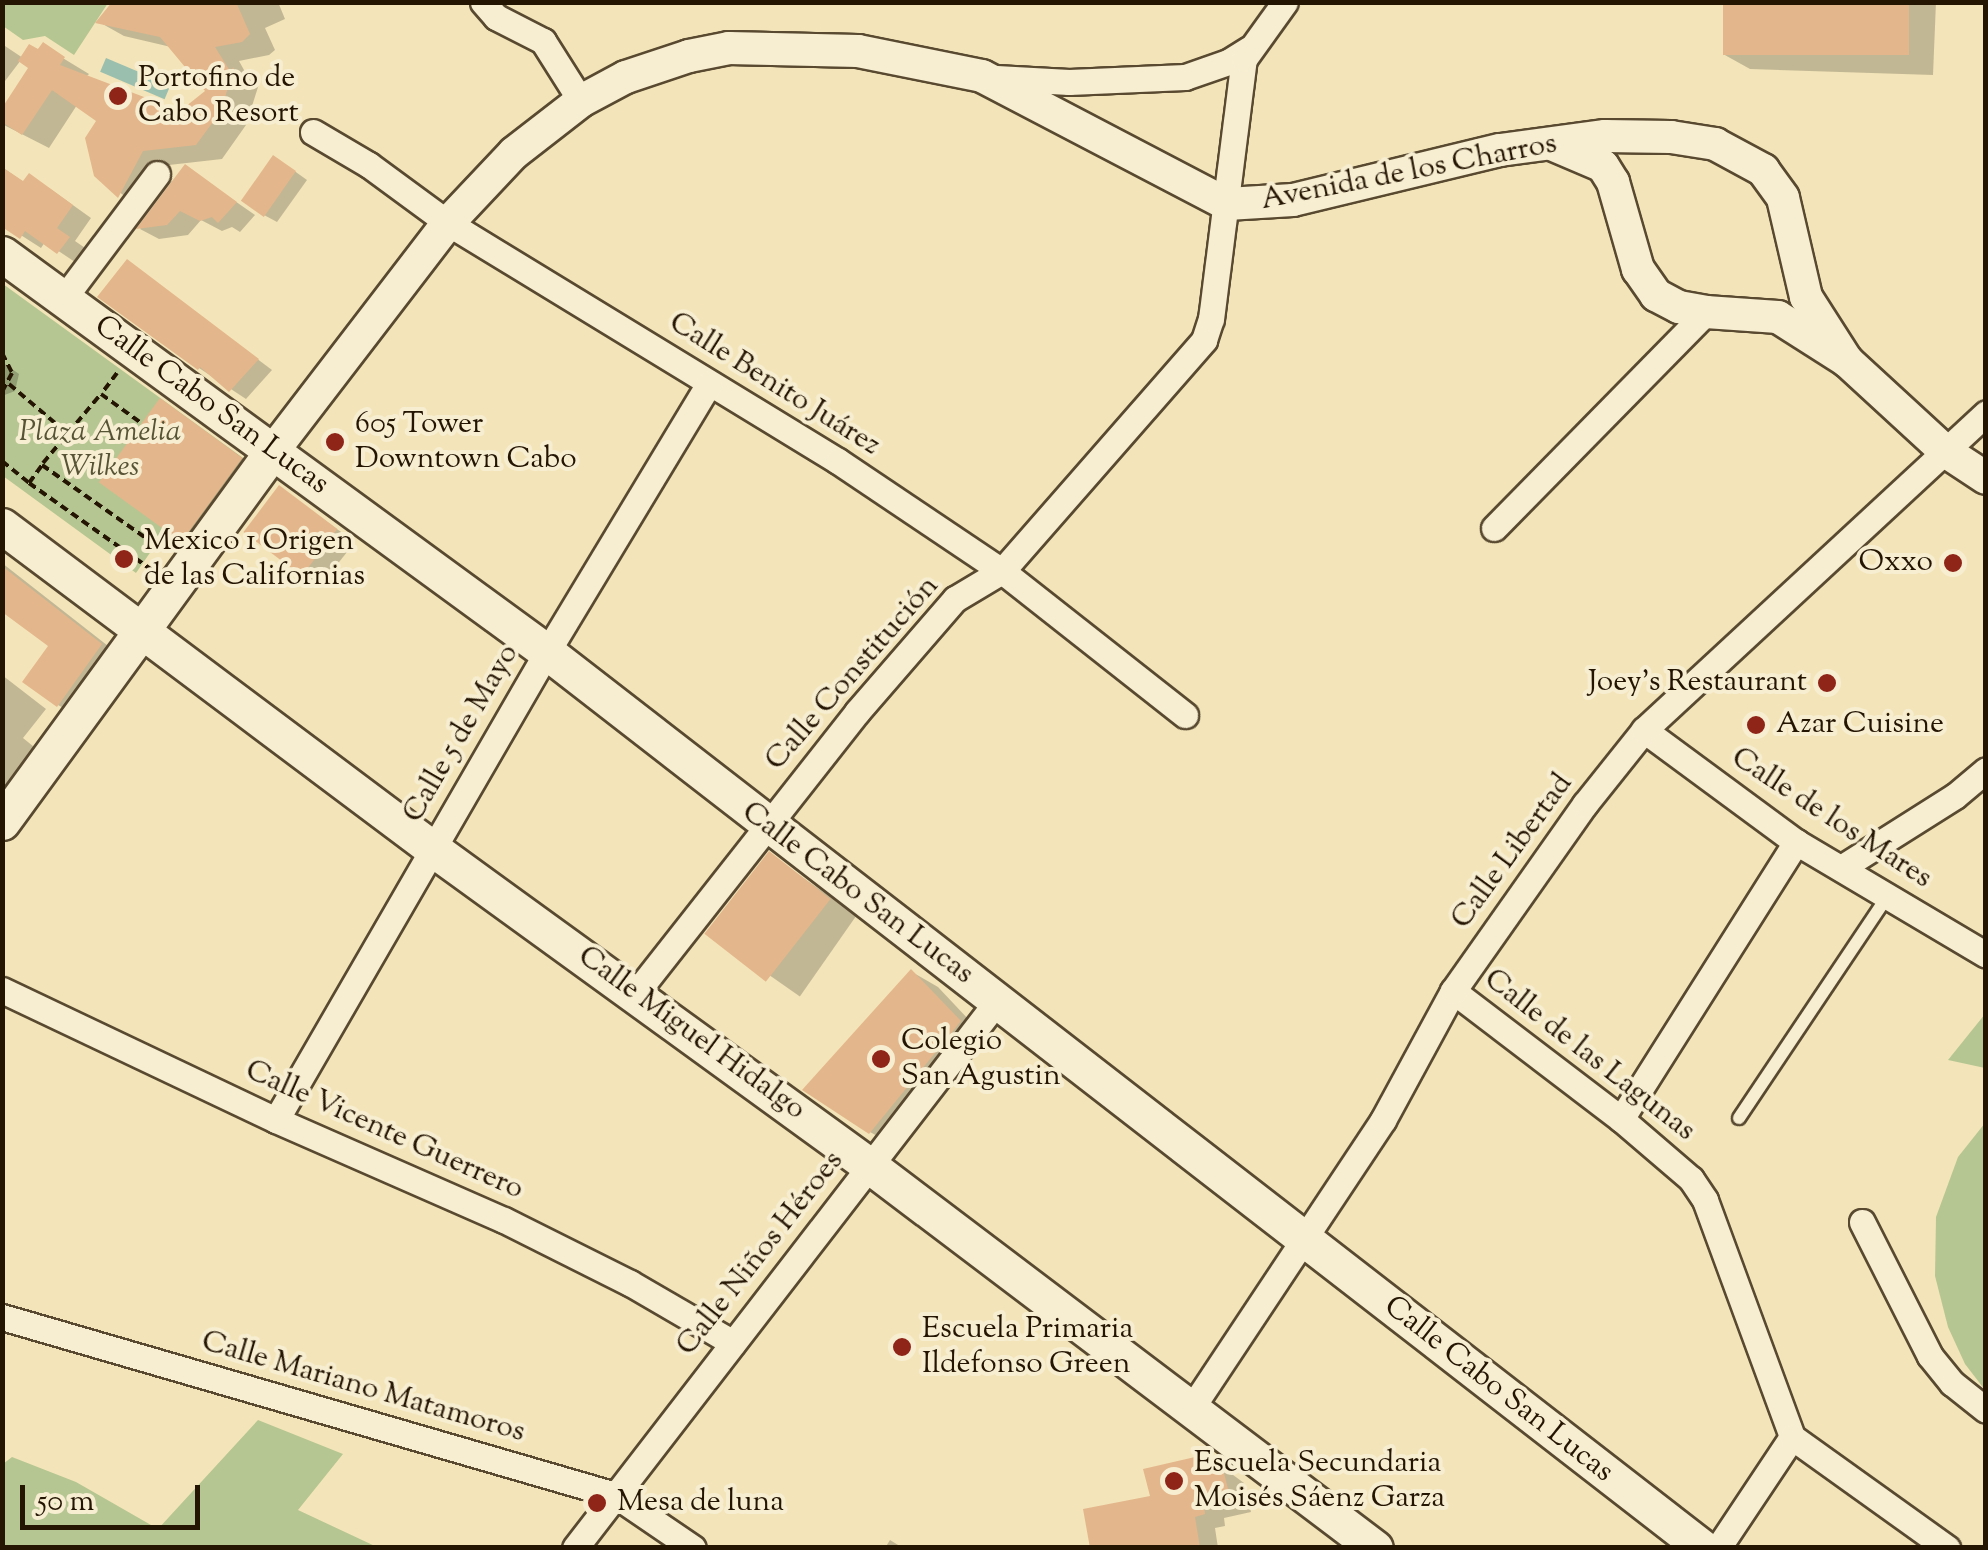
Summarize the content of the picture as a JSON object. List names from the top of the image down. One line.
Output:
{"streets":{"main road":["Calle Cabo San Lucas","Calle Miguel Hidalgo"],"street":["Avenida de los Charros","Calle Benito Juárez","Calle Constitución","Calle 5 de Mayo","Calle de los Mares","Calle Libertad","Calle de las Lagunas","Calle Vicente Guerrero","Calle Niños Héroes","Calle Mariano Matamoros"]},"crossings":[["Avenida de los Charros","Calle Benito Juárez"],["Avenida de los Charros","Calle Cabo San Lucas"],["Avenida de los Charros","Calle Constitución"],["Avenida de los Charros","Calle Libertad"],["Calle Benito Juárez","Calle Constitución"],["Calle Benito Juárez","Calle 5 de Mayo"],["Calle Cabo San Lucas","Calle Constitución"],["Calle Cabo San Lucas","Calle 5 de Mayo"],["Calle Cabo San Lucas","Calle Libertad"],["Calle Cabo San Lucas","Calle Niños Héroes"],["Calle Constitución","Calle Miguel Hidalgo"],["Calle 5 de Mayo","Calle Miguel Hidalgo"],["Calle 5 de Mayo","Calle Vicente Guerrero"],["Calle de los Mares","Calle Libertad"],["Calle Libertad","Calle Miguel Hidalgo"],["Calle Libertad","Calle de las Lagunas"],["Calle Miguel Hidalgo","Calle Niños Héroes"],["Calle Vicente Guerrero","Calle Niños Héroes"],["Calle Niños Héroes","Calle Mariano Matamoros"]],"parks":["Plaza Amelia Wilkes"],"places":["Portofino de Cabo Resort","605 Tower Downtown Cabo","Mexico 1 Origen de las Californias","Oxxo","Joey's Restaurant","Azar Cuisine","Colegio San Agustin","Escuela Primaria Ildefonso Green","Escuela Secundaria Moisés Sáenz Garza","Mesa de luna"],"scale_bar":"50 m"}
